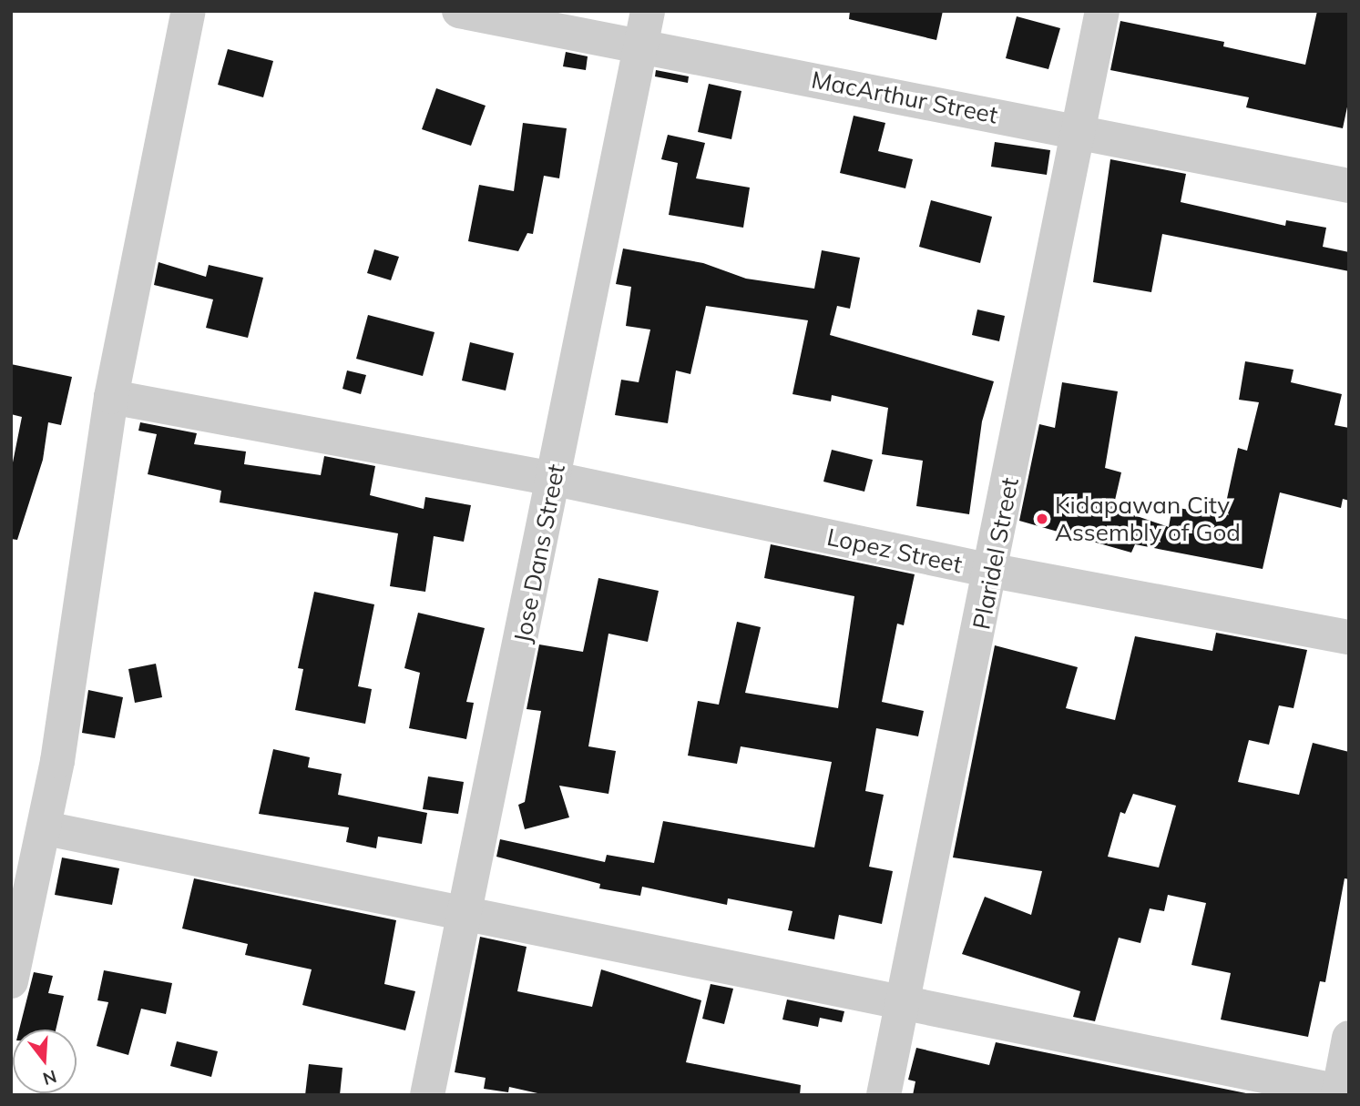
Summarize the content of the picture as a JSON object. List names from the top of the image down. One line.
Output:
{"streets":{"street":["MacArthur Street","Lopez Street","Jose Dans Street","Plaridel Street"]},"crossings":[["MacArthur Street","Jose Dans Street"],["MacArthur Street","Plaridel Street"],["Lopez Street","Jose Dans Street"],["Lopez Street","Plaridel Street"]],"places":["Kidapawan City Assembly of God"],"north":"bottom"}
